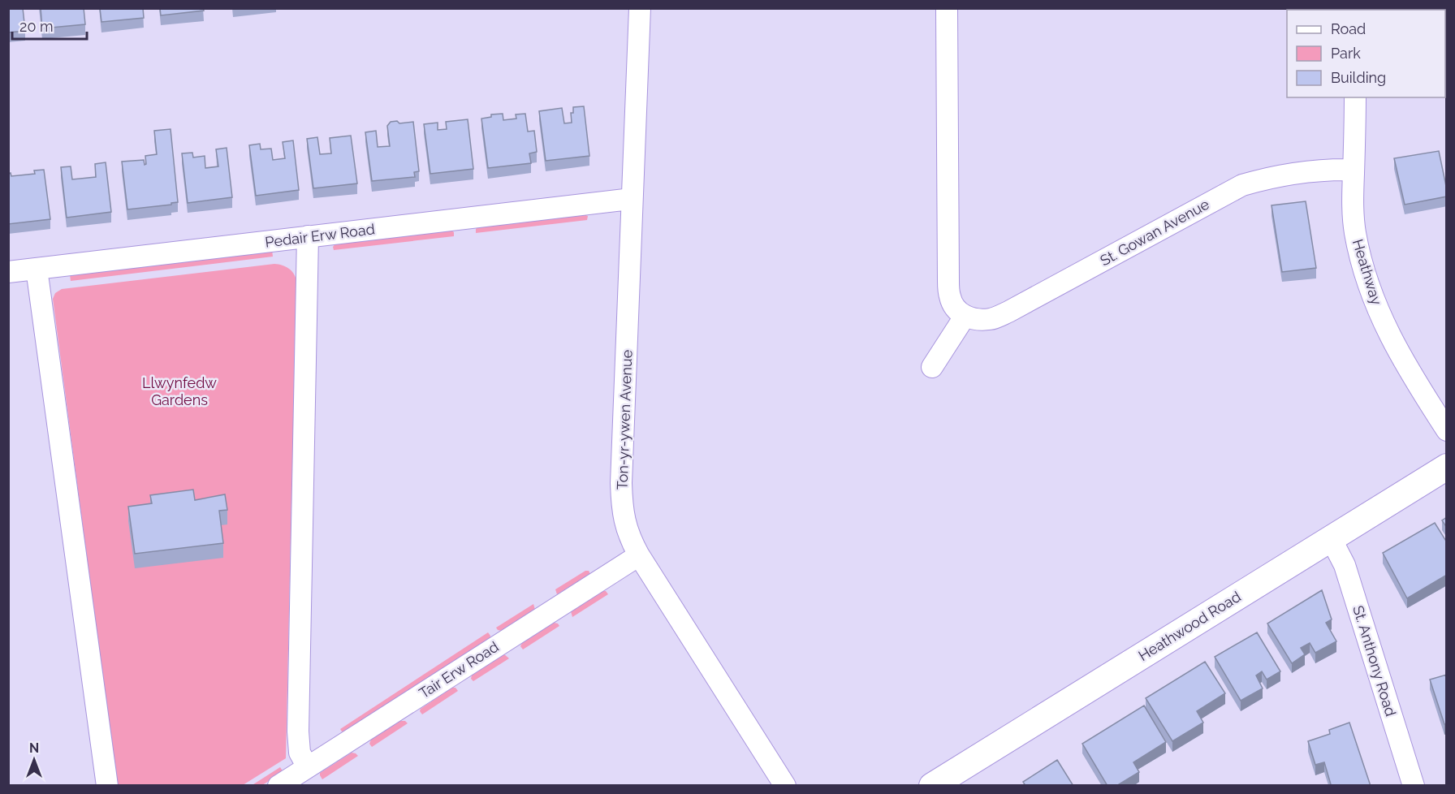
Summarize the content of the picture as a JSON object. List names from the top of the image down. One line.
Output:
{"streets":{"street":["St. Gowan Avenue","Pedair Erw Road","Heathway","Ton-yr-ywen Avenue","Heathwood Road","St. Anthony Road","Tair Erw Road"]},"crossings":[["St. Gowan Avenue","Heathway"],["Pedair Erw Road","Ton-yr-ywen Avenue"],["Ton-yr-ywen Avenue","Tair Erw Road"],["Heathwood Road","St. Anthony Road"]],"parks":["Llwynfedw Gardens"],"legend":["Road","Park","Building"],"scale_bar":"20 m","north":"top"}
